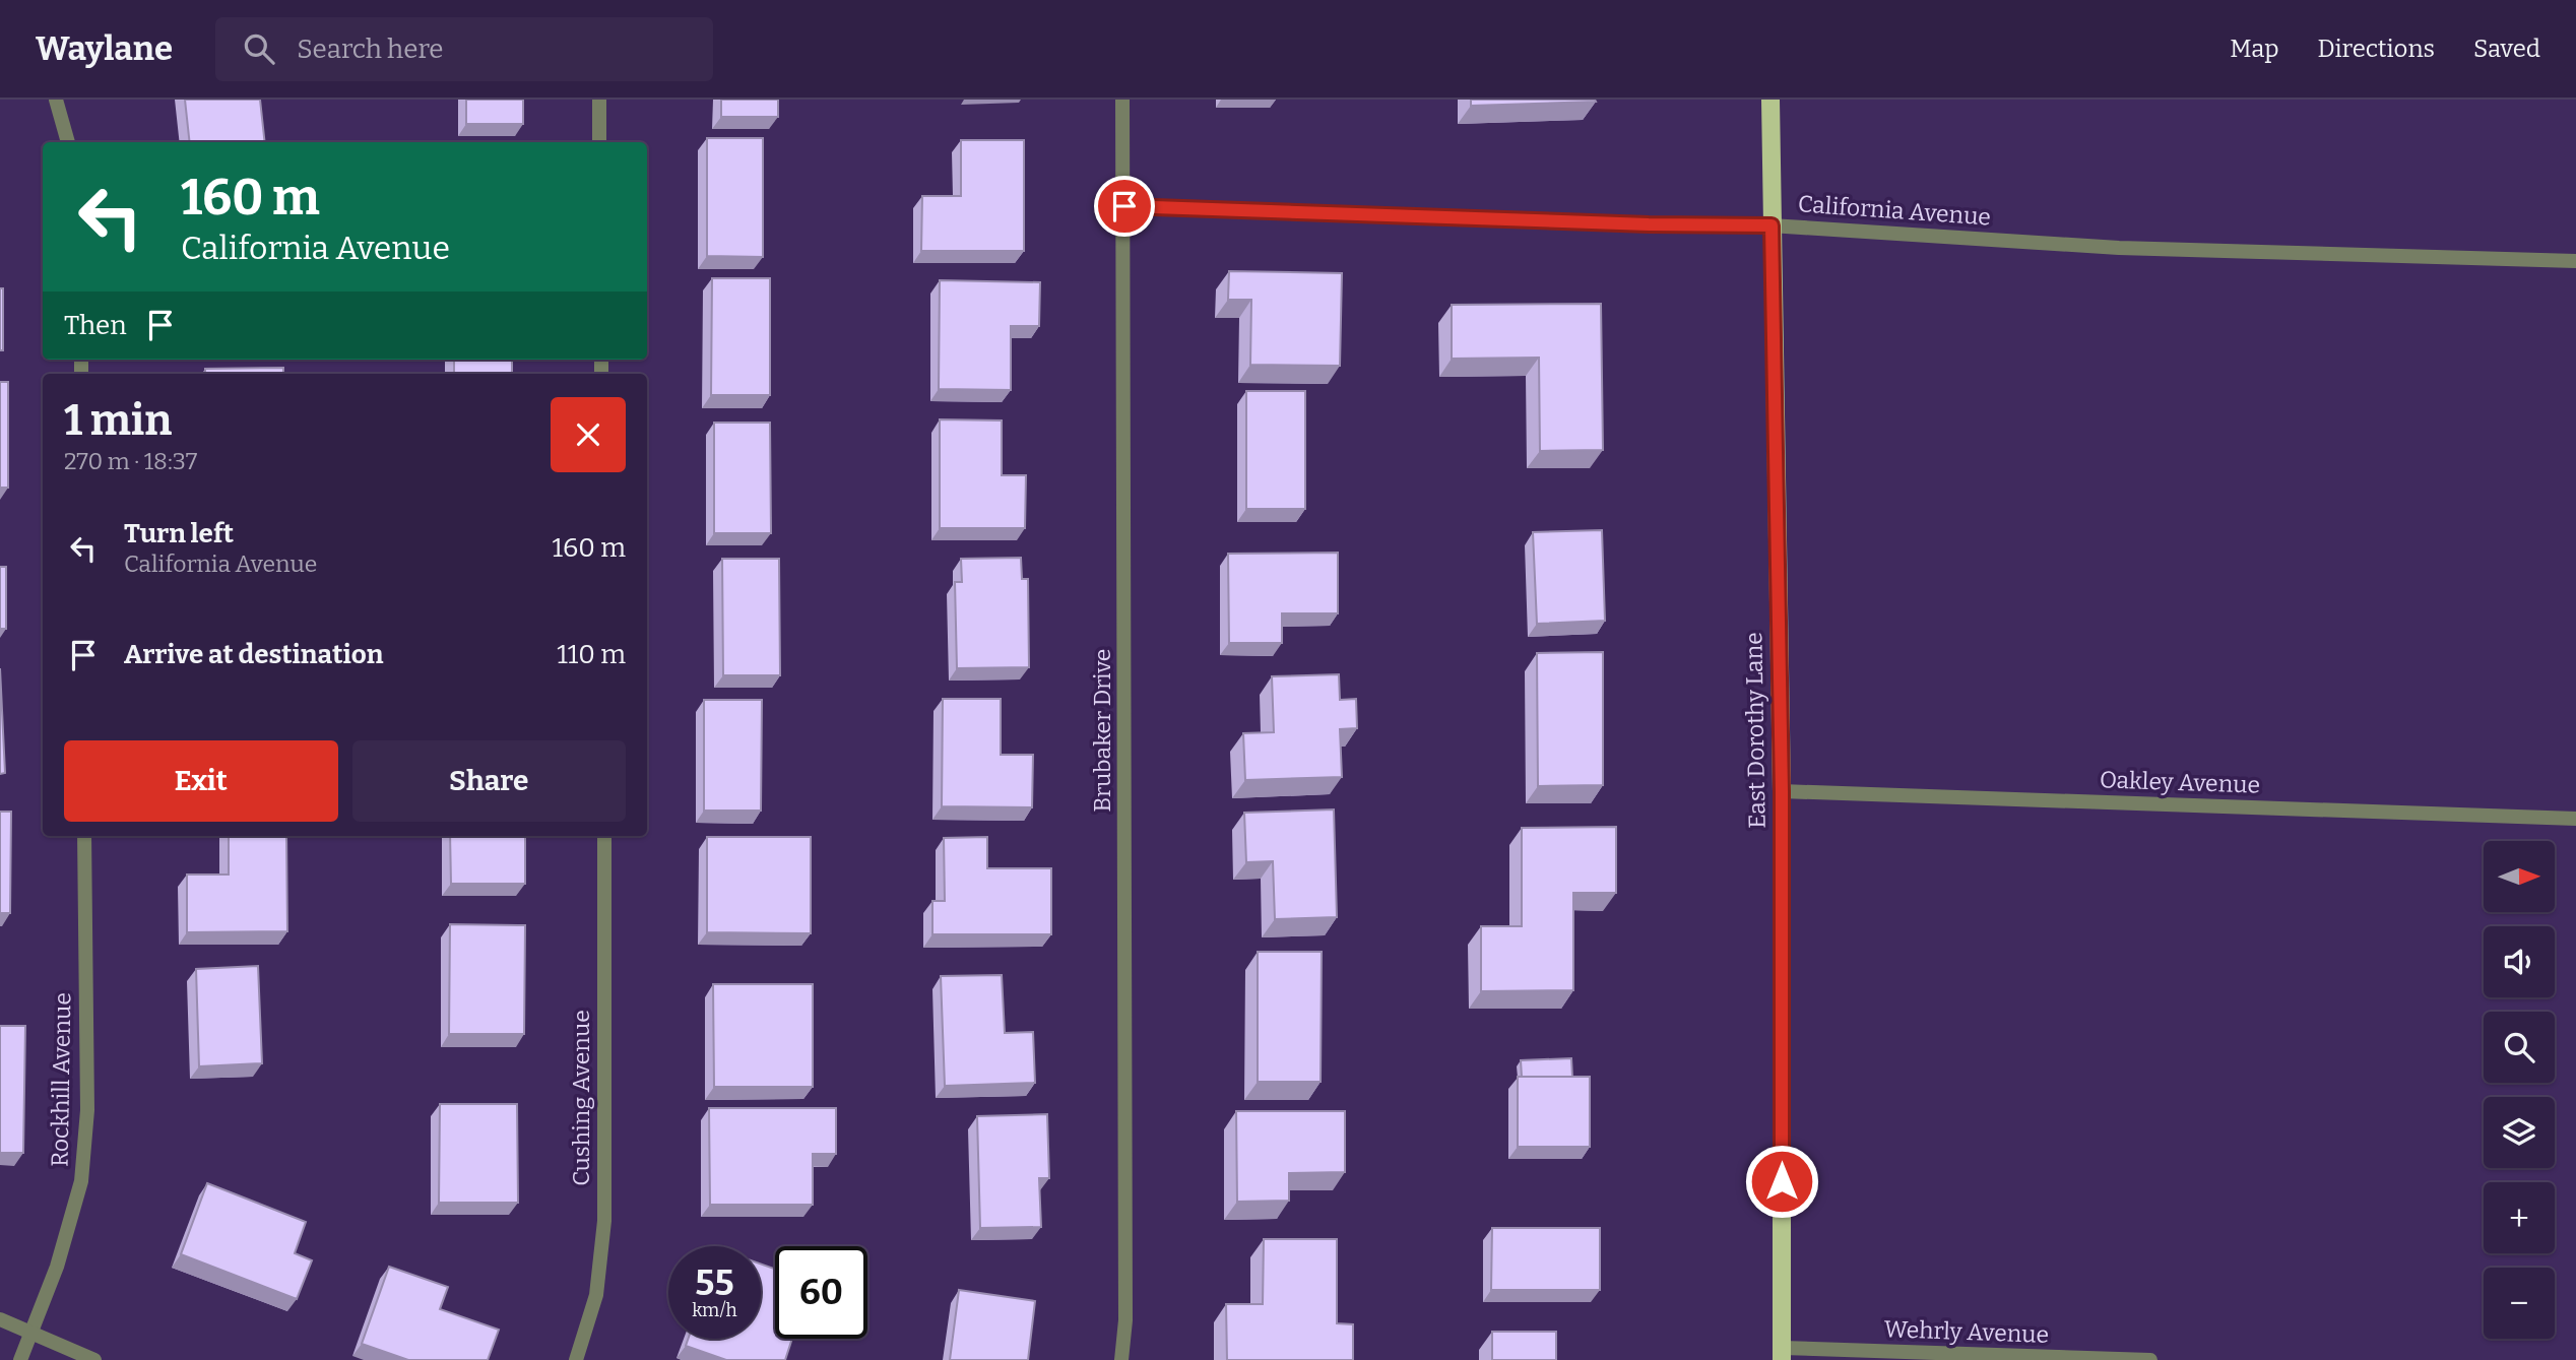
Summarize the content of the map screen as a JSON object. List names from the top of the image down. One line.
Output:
{"streets":{"main road":["East Dorothy Lane"],"street":["California Avenue","Brubaker Drive","Oakley Avenue","Rockhill Avenue","Cushing Avenue","Wehrly Avenue"]},"crossings":[["California Avenue","Brubaker Drive"],["California Avenue","East Dorothy Lane"],["East Dorothy Lane","Oakley Avenue"],["East Dorothy Lane","Wehrly Avenue"]],"north":"right","page":{"header":"Waylane","search":"Search here","nav":["Map","Directions","Saved"],"turn":["160 m","California Avenue"],"then":"Then","heading":["1 min","270 m · 18:37"],"list":[{"name":"Turn left","note":"California Avenue","value":"160 m"},{"name":"Arrive at destination","value":"110 m"}],"buttons":["Exit","Share"],"map_buttons":["+","−"],"speed":"55 km/h","limit":"60"}}
